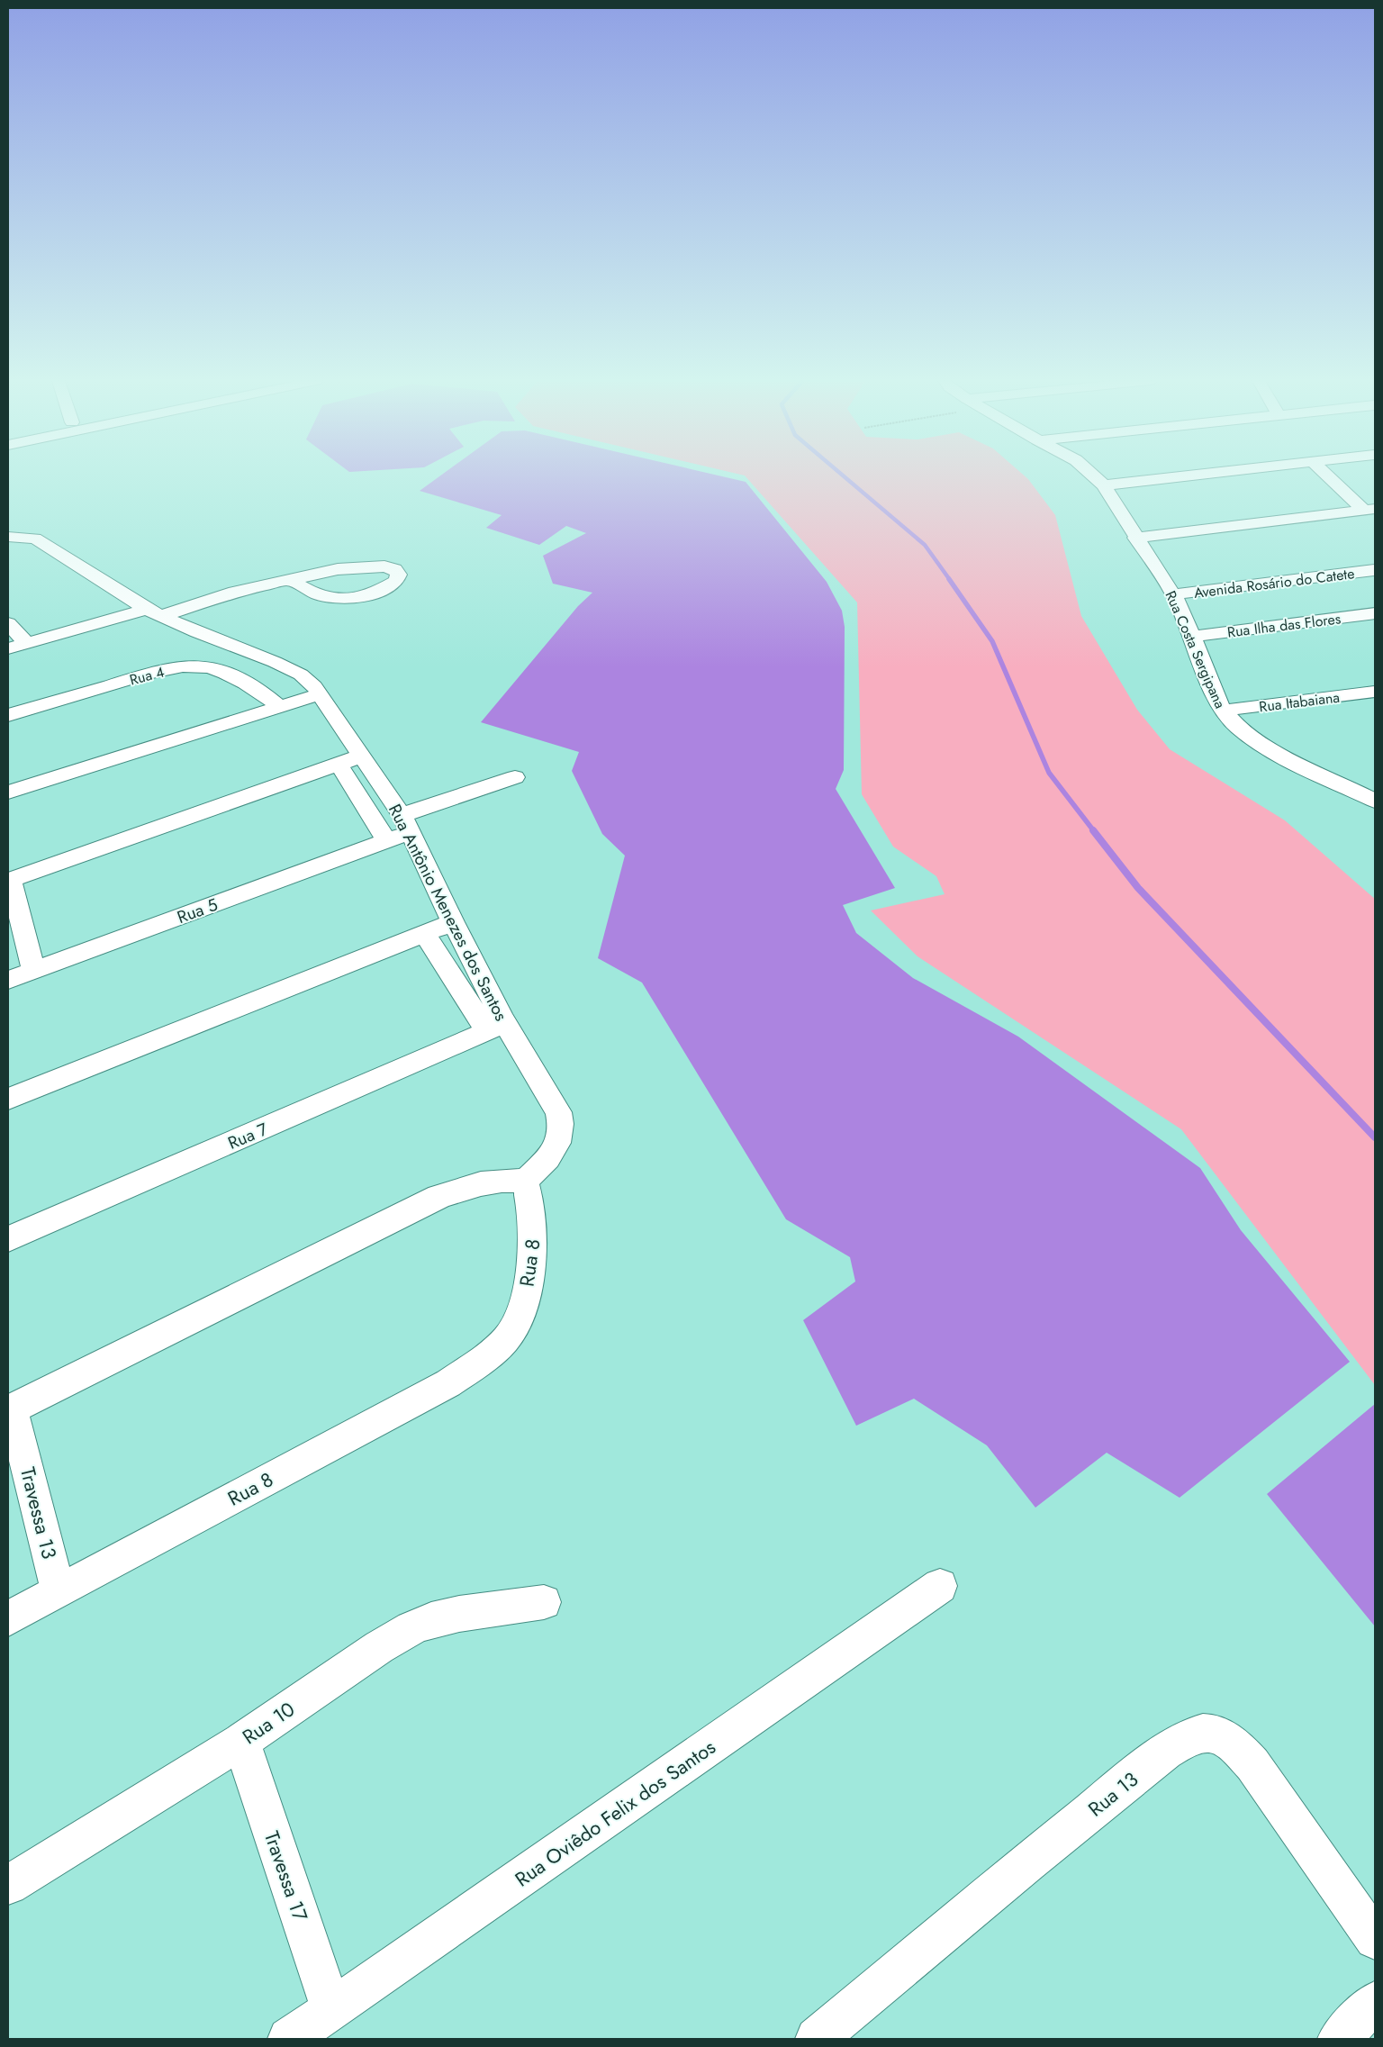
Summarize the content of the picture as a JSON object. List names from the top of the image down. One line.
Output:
{"streets":{"street":["Avenida Rosário do Catete","Rua Ilha das Flores","Rua Costa Sergipana","Rua 4","Rua Itabaiana","Rua 5","Rua Antônio Menezes dos Santos","Rua 7","Rua 8","Travessa 13","Rua 10","Rua 13","Rua Oviêdo Felix dos Santos","Travessa 17"]},"crossings":[["Avenida Rosário do Catete","Rua Costa Sergipana"],["Rua Ilha das Flores","Rua Costa Sergipana"],["Rua Costa Sergipana","Rua Itabaiana"],["Rua 5","Rua Antônio Menezes dos Santos"],["Rua Antônio Menezes dos Santos","Rua 7"],["Rua Antônio Menezes dos Santos","Rua 8"],["Rua 8","Travessa 13"],["Rua 10","Travessa 17"],["Rua Oviêdo Felix dos Santos","Travessa 17"]]}
